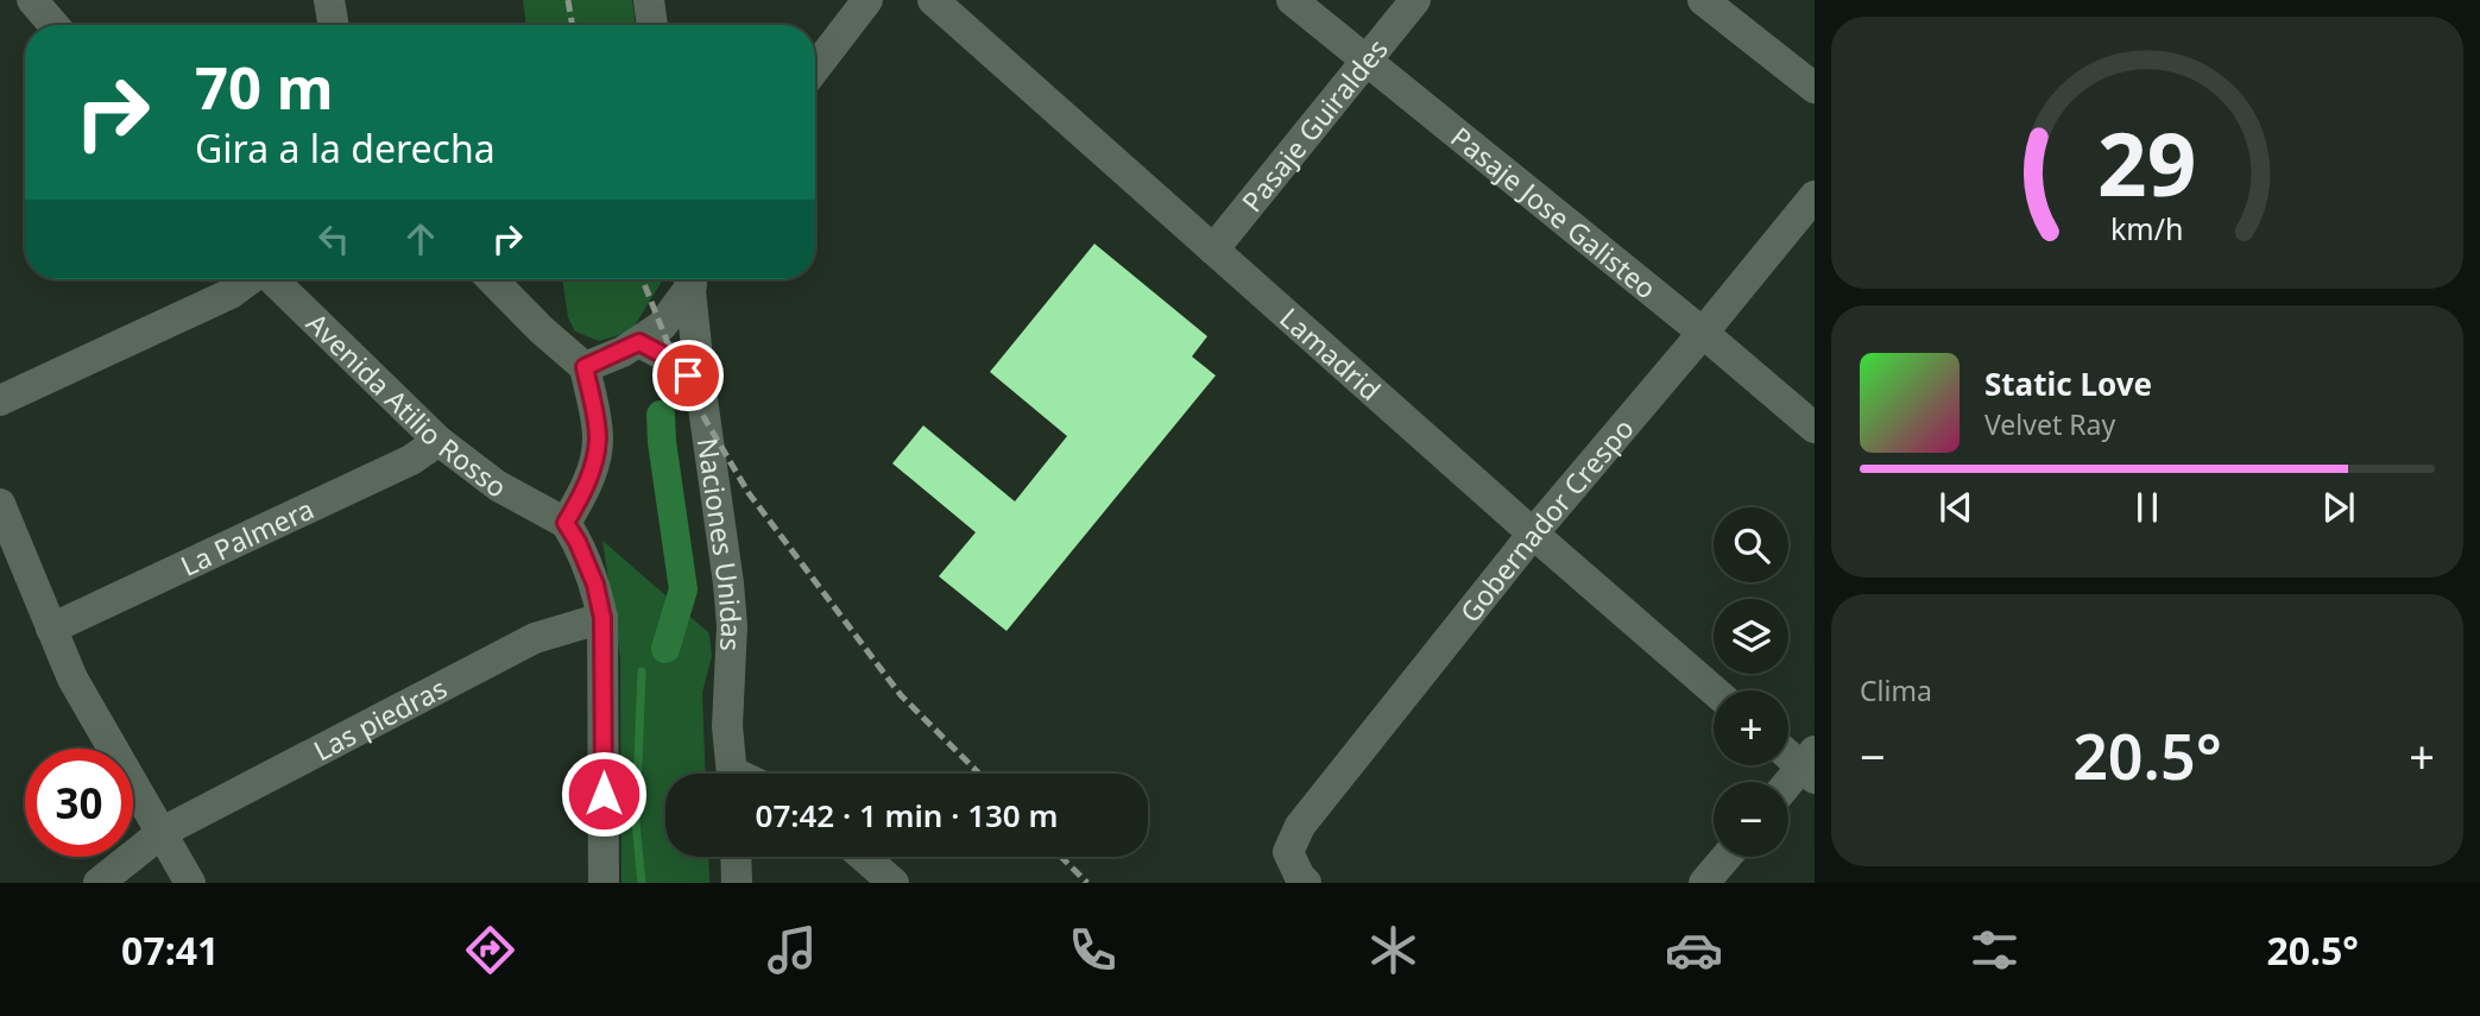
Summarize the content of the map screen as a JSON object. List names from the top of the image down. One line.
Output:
{"streets":{"street":["Pasaje Guiraldes","Pasaje Jose Galisteo","Lamadrid","Avenida Atilio Rosso","Gobernador Crespo","La Palmera","Naciones Unidas","Las piedras"]},"crossings":[["Pasaje Guiraldes","Pasaje Jose Galisteo"],["Pasaje Guiraldes","Lamadrid"],["Pasaje Jose Galisteo","Gobernador Crespo"],["Lamadrid","Gobernador Crespo"],["Avenida Atilio Rosso","La Palmera"]],"page":{"turn":["70 m","Gira a la derecha"],"song":["Static Love","Velvet Ray"],"map_buttons":["+","−"],"tile":"Clima","heat":["−","20.5°","+"],"limit":"30","trip":"07:42 · 1 min · 130 m","tabs":["07:41","20.5°"],"gauge":["29","km/h"]}}
